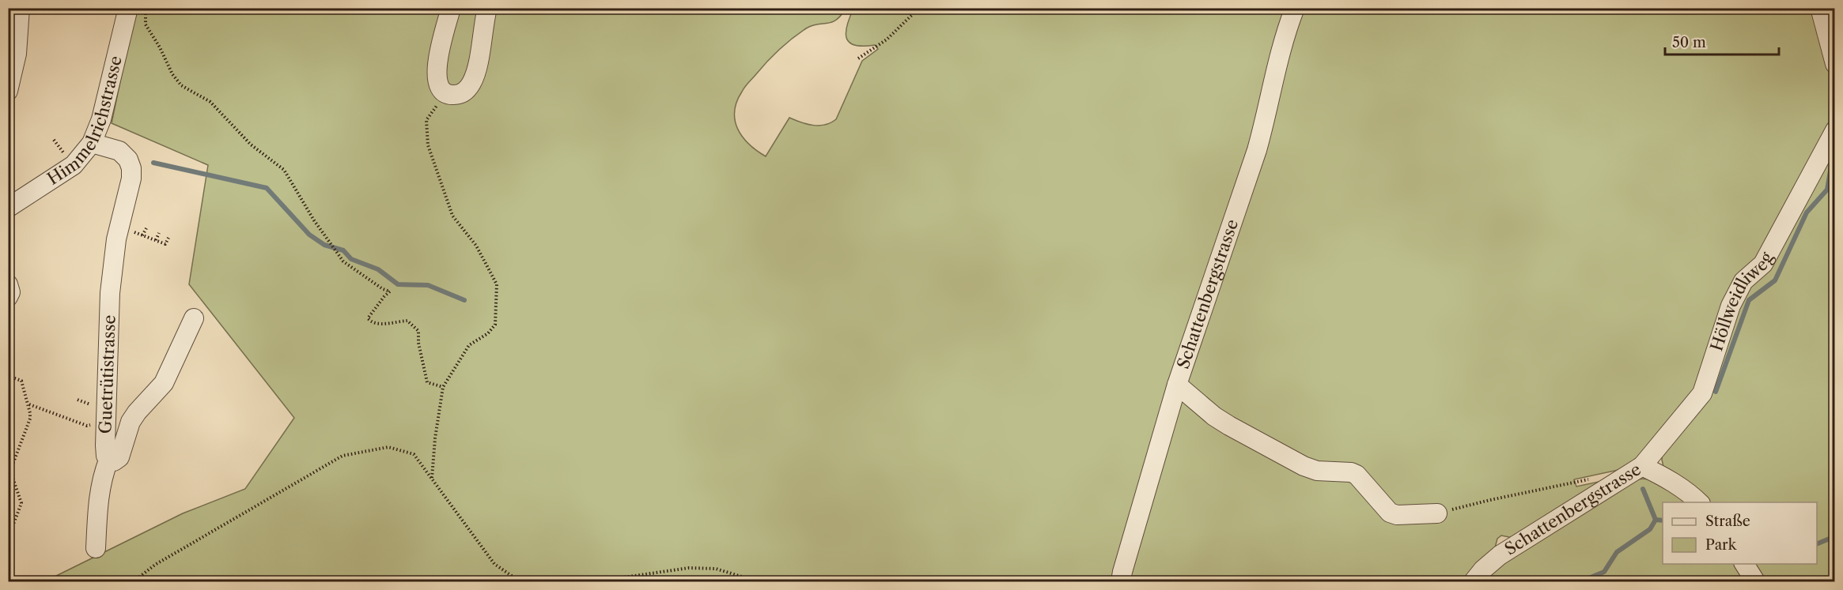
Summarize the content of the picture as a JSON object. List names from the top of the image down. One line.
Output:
{"streets":{"street":["Himmelrichstrasse","Schattenbergstrasse","Höllweidliweg","Guetrütistrasse"]},"crossings":[["Himmelrichstrasse","Guetrütistrasse"],["Schattenbergstrasse","Höllweidliweg"]],"legend":["Straße","Park"],"scale_bar":"50 m"}
